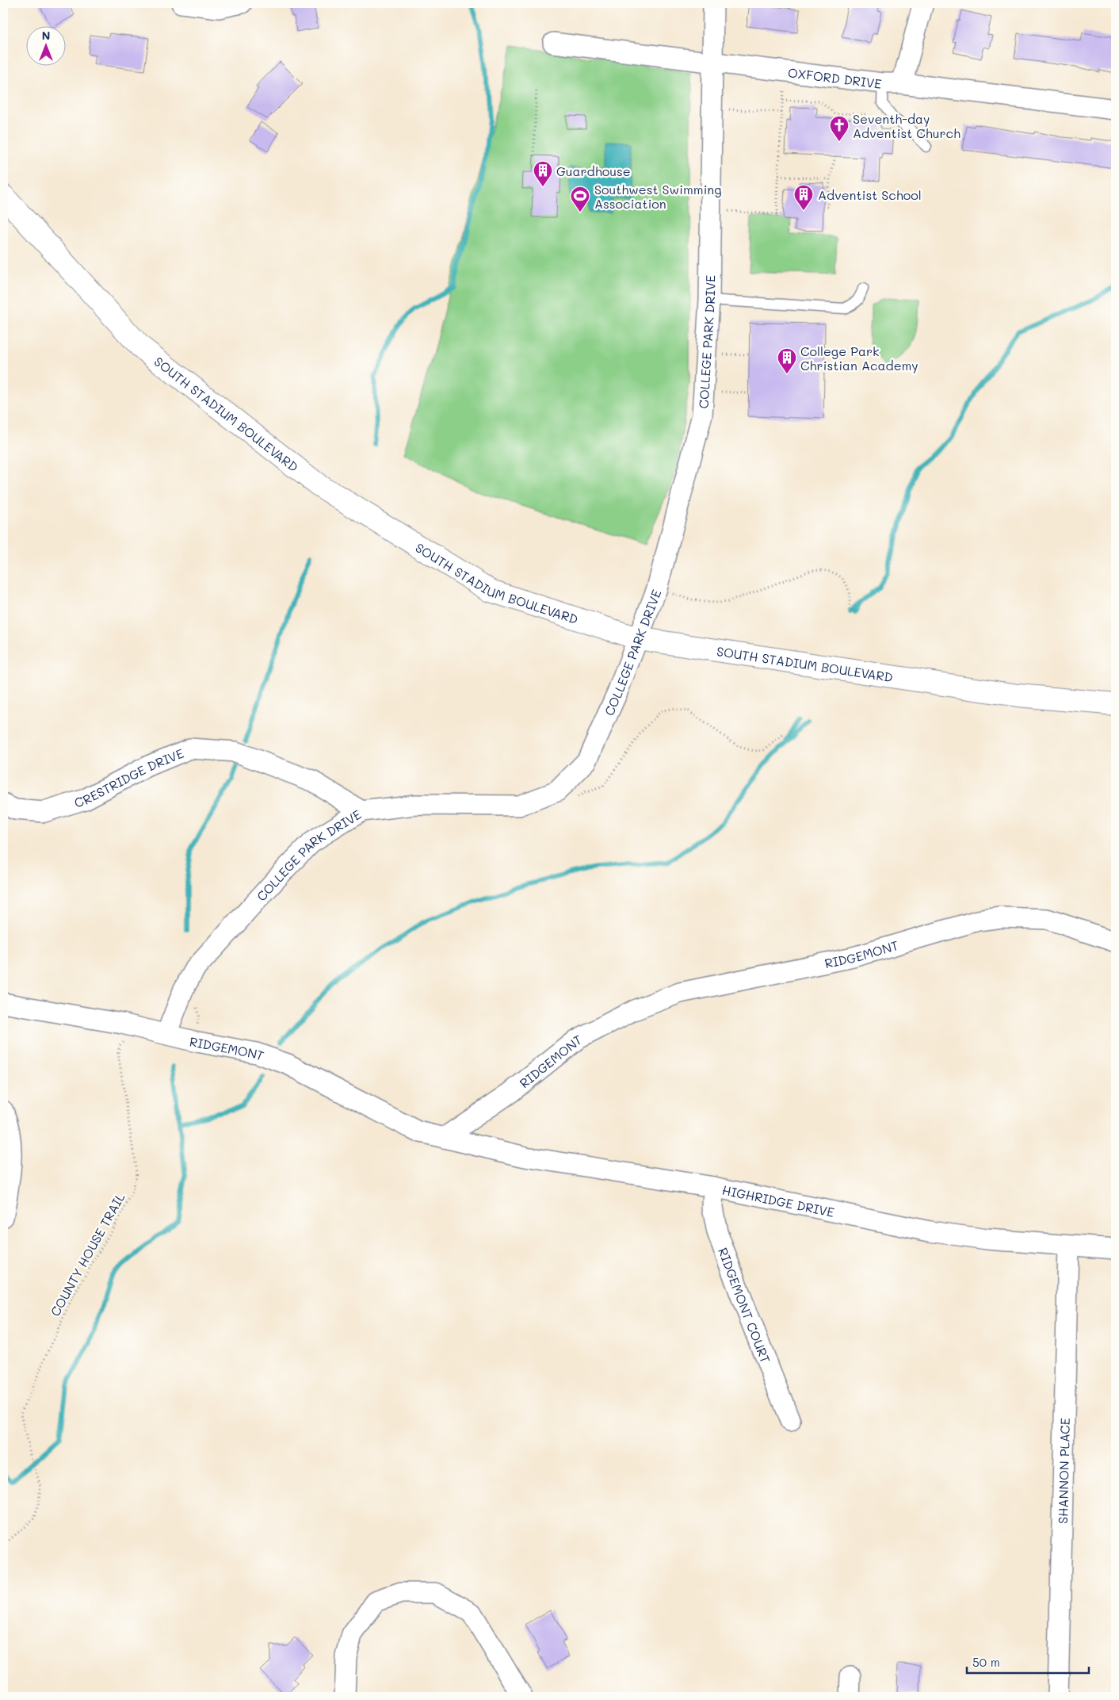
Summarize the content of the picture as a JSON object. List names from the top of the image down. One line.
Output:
{"streets":{"main road":["SOUTH STADIUM BOULEVARD"],"street":["OXFORD DRIVE","COLLEGE PARK DRIVE","CRESTRIDGE DRIVE","RIDGEMONT","HIGHRIDGE DRIVE","RIDGEMONT COURT","SHANNON PLACE"],"path":["COUNTY HOUSE TRAIL"]},"crossings":[["OXFORD DRIVE","COLLEGE PARK DRIVE"],["COLLEGE PARK DRIVE","SOUTH STADIUM BOULEVARD"],["COLLEGE PARK DRIVE","CRESTRIDGE DRIVE"],["COLLEGE PARK DRIVE","RIDGEMONT"],["RIDGEMONT","HIGHRIDGE DRIVE"],["HIGHRIDGE DRIVE","RIDGEMONT COURT"],["HIGHRIDGE DRIVE","SHANNON PLACE"]],"places":{"church":["Seventh-day Adventist Church"],"building":["Guardhouse","Adventist School","College Park Christian Academy"],"sports":["Southwest Swimming Association"]},"scale_bar":"50 m","north":"top"}
